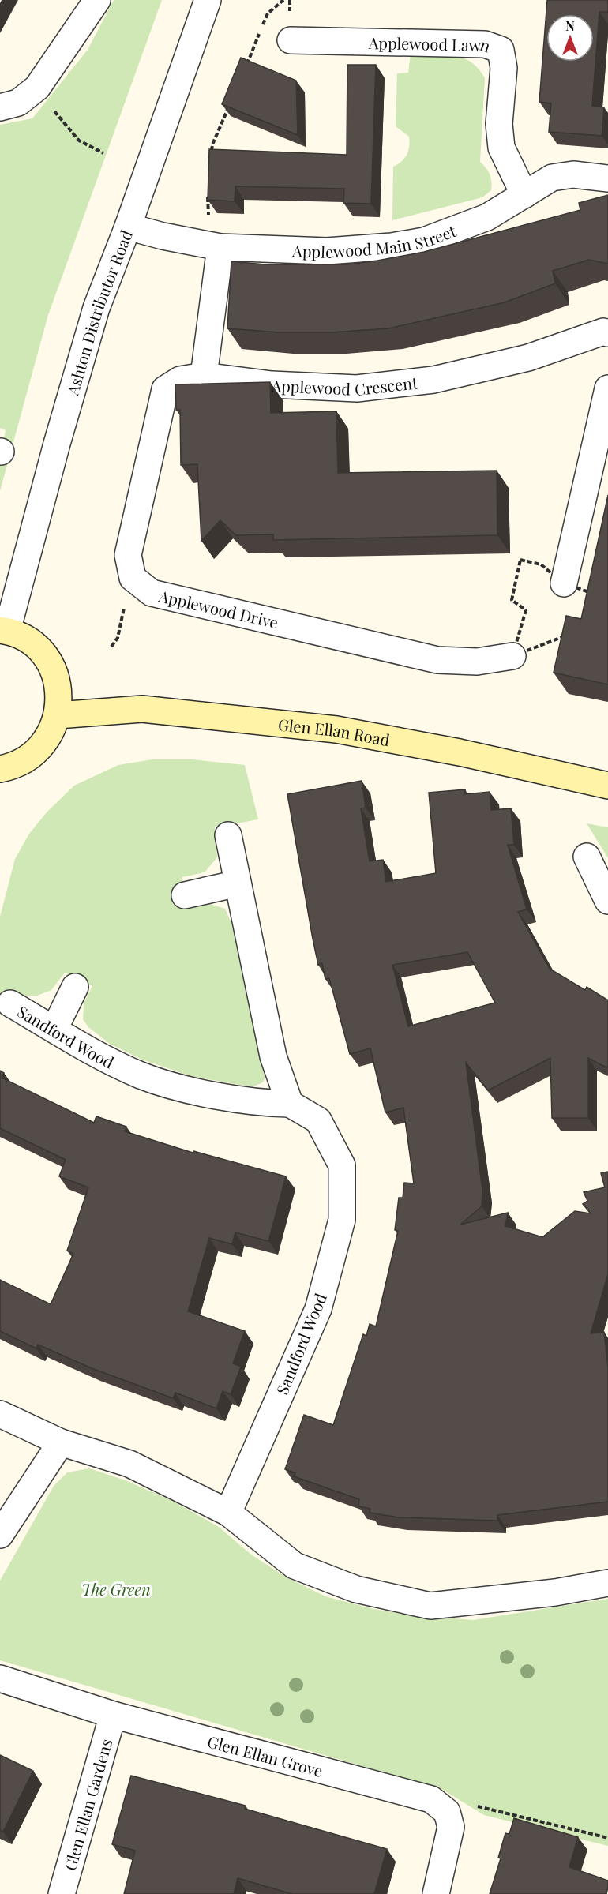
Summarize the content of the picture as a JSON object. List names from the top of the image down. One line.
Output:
{"streets":{"street":["Applewood Lawn","Applewood Main Street","Ashton Distributor Road","Applewood Crescent","Applewood Drive","Glen Ellan Road","Sandford Wood","Glen Ellan Grove","Glen Ellan Gardens"]},"crossings":[["Applewood Lawn","Applewood Main Street"],["Applewood Main Street","Ashton Distributor Road"],["Glen Ellan Grove","Glen Ellan Gardens"]],"parks":["The Green"],"north":"top"}
